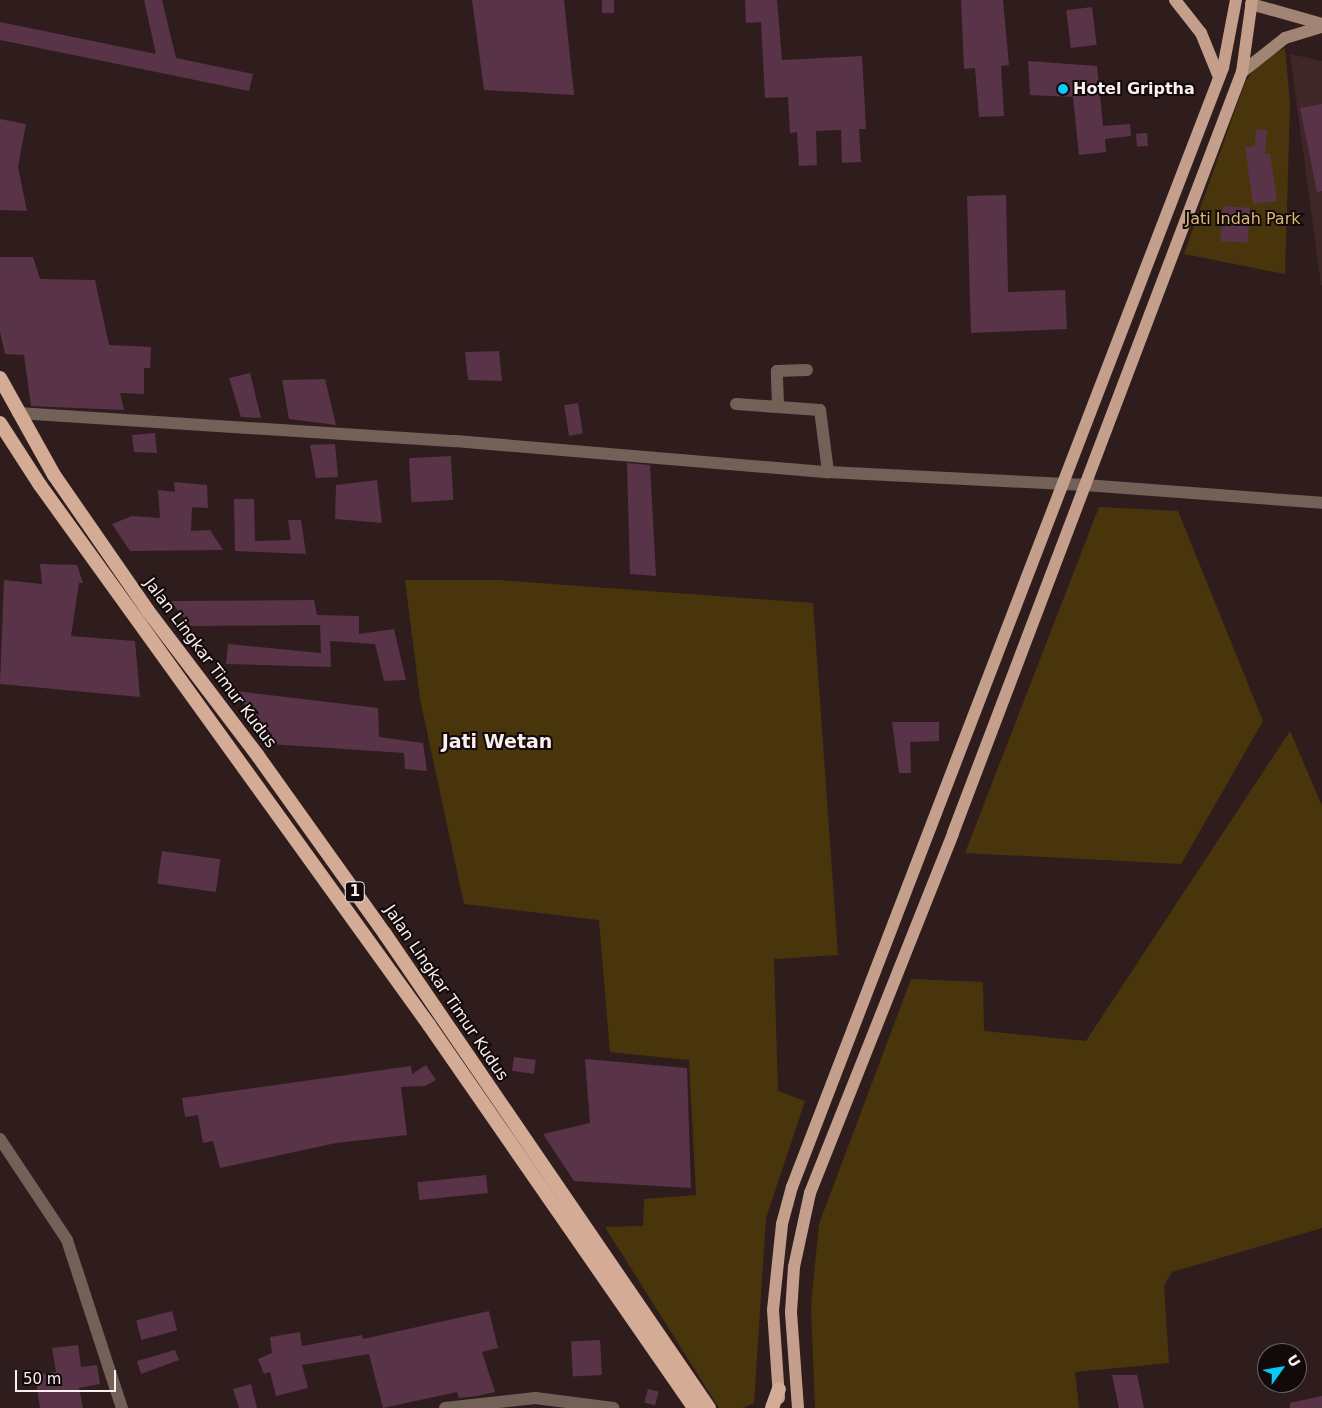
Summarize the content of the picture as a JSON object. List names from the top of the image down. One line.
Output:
{"streets":{"highway":["Jalan Lingkar Timur Kudus","1"]},"districts":["Jati Wetan"],"parks":["Jati Indah Park"],"places":["Hotel Griptha"],"scale_bar":"50 m","north":"top right"}
